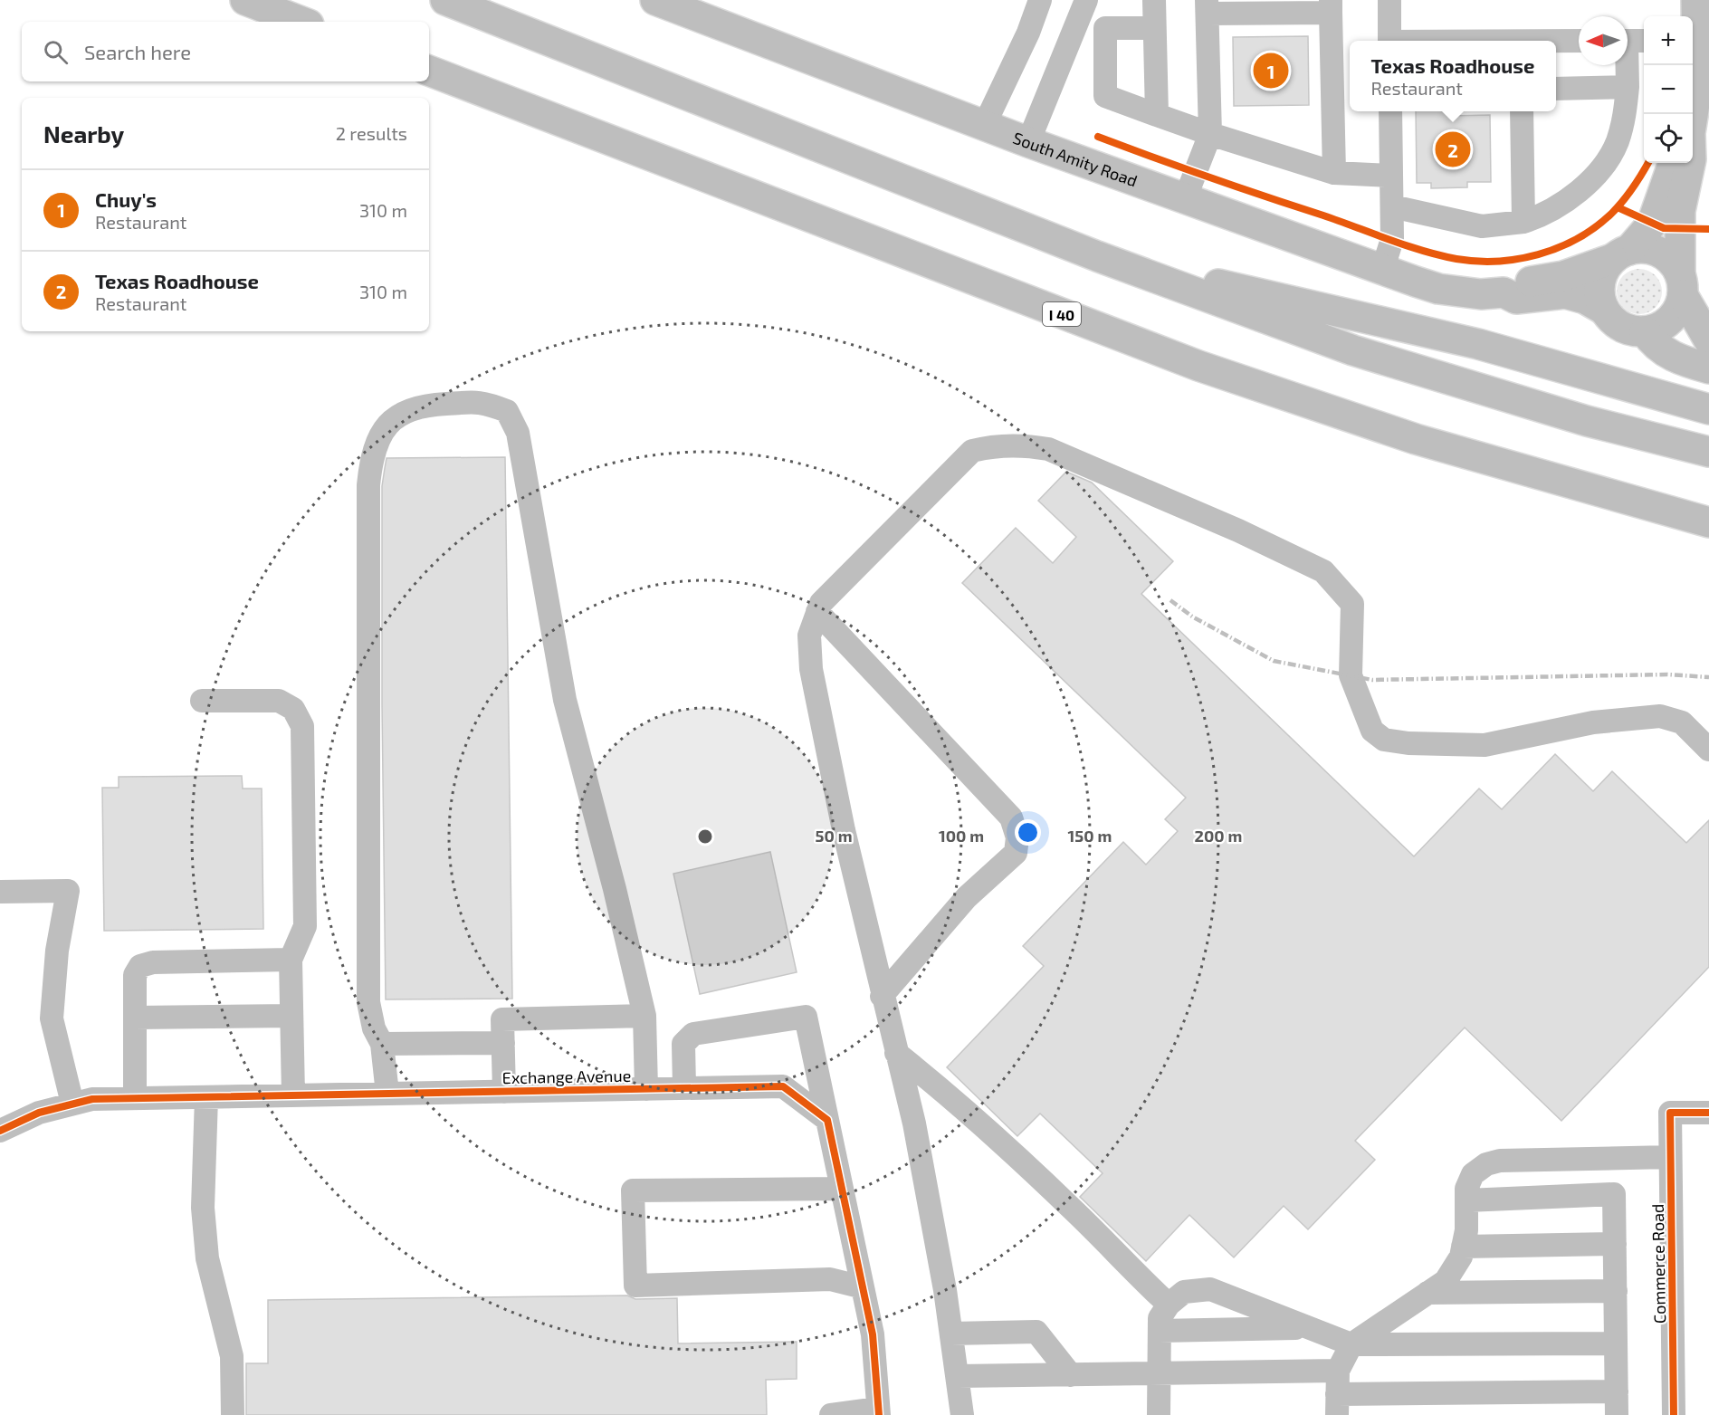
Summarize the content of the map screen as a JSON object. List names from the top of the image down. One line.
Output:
{"streets":{"main road":["South Amity Road","I 40"],"street":["Exchange Avenue","Commerce Road"]},"north":"left","page":{"map_buttons":["+","−"],"search":"Search here","popup":["Texas Roadhouse","Restaurant"],"pins":["1","2"],"heading":["Nearby","2 results"],"list":[{"mark":"1","name":"Chuy's","note":"Restaurant","value":"310 m"},{"mark":"2","name":"Texas Roadhouse","note":"Restaurant","value":"310 m"}]},"rings":["50 m","100 m","150 m","200 m"]}
